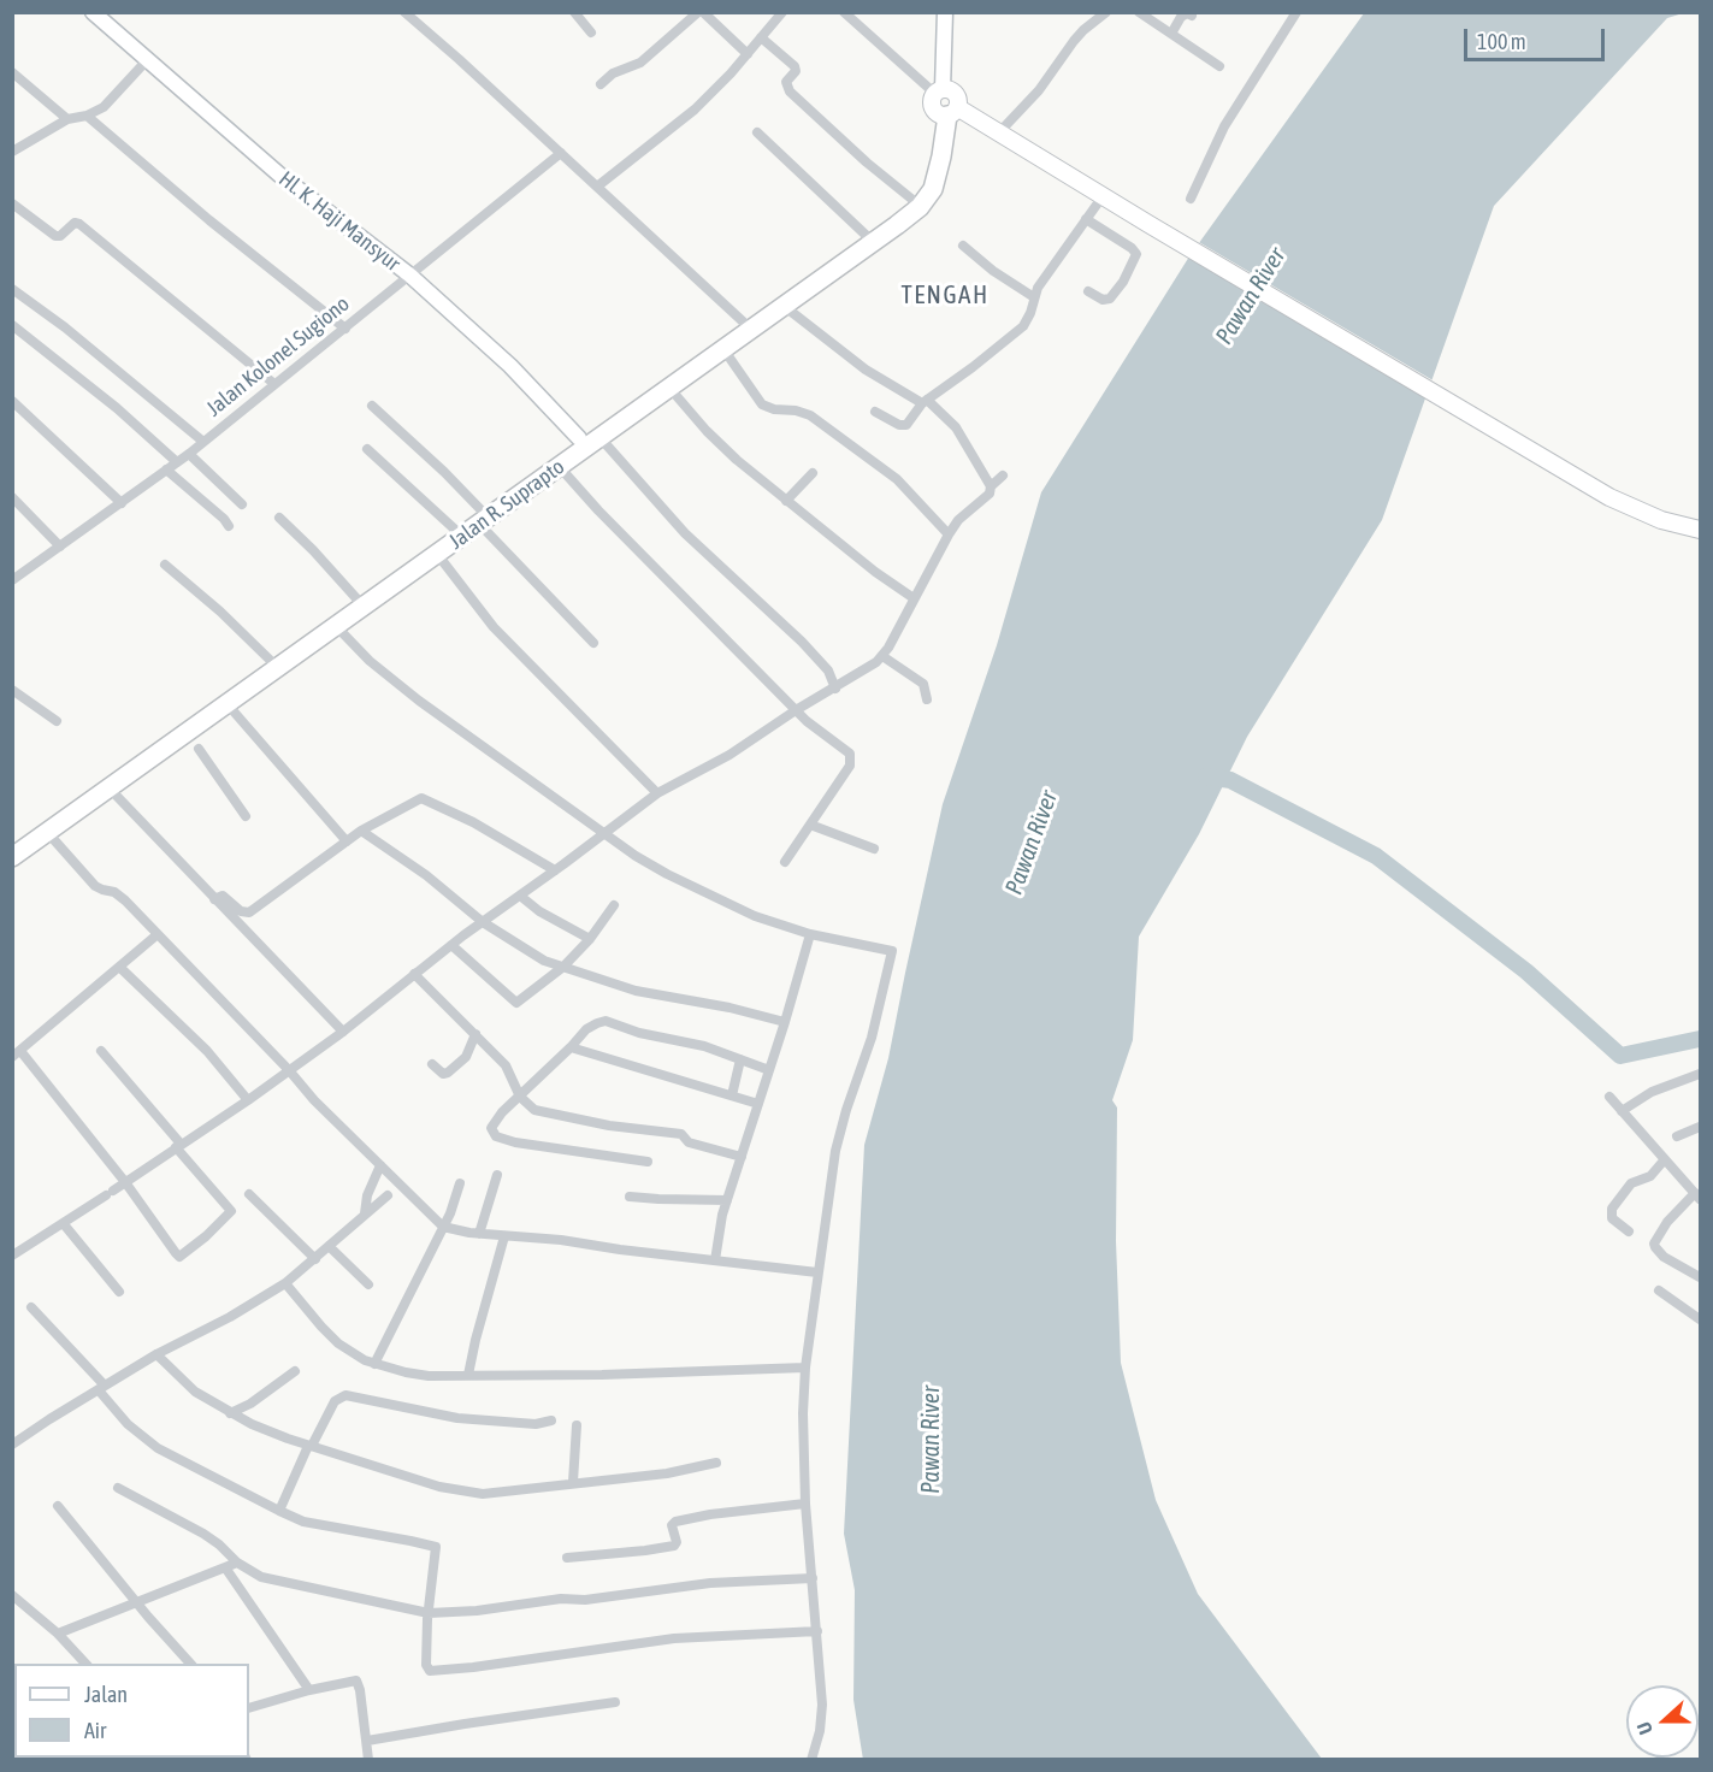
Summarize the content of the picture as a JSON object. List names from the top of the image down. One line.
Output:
{"streets":{"highway":["Jalan R. Suprapto"],"street":["Hl. K. Haji Mansyur","Jalan Kolonel Sugiono"]},"crossings":[["Hl. K. Haji Mansyur","Jalan Kolonel Sugiono"],["Hl. K. Haji Mansyur","Jalan R. Suprapto"]],"districts":["TENGAH"],"water":["Pawan River"],"legend":["Jalan","Air"],"scale_bar":"100 m","north":"left"}
